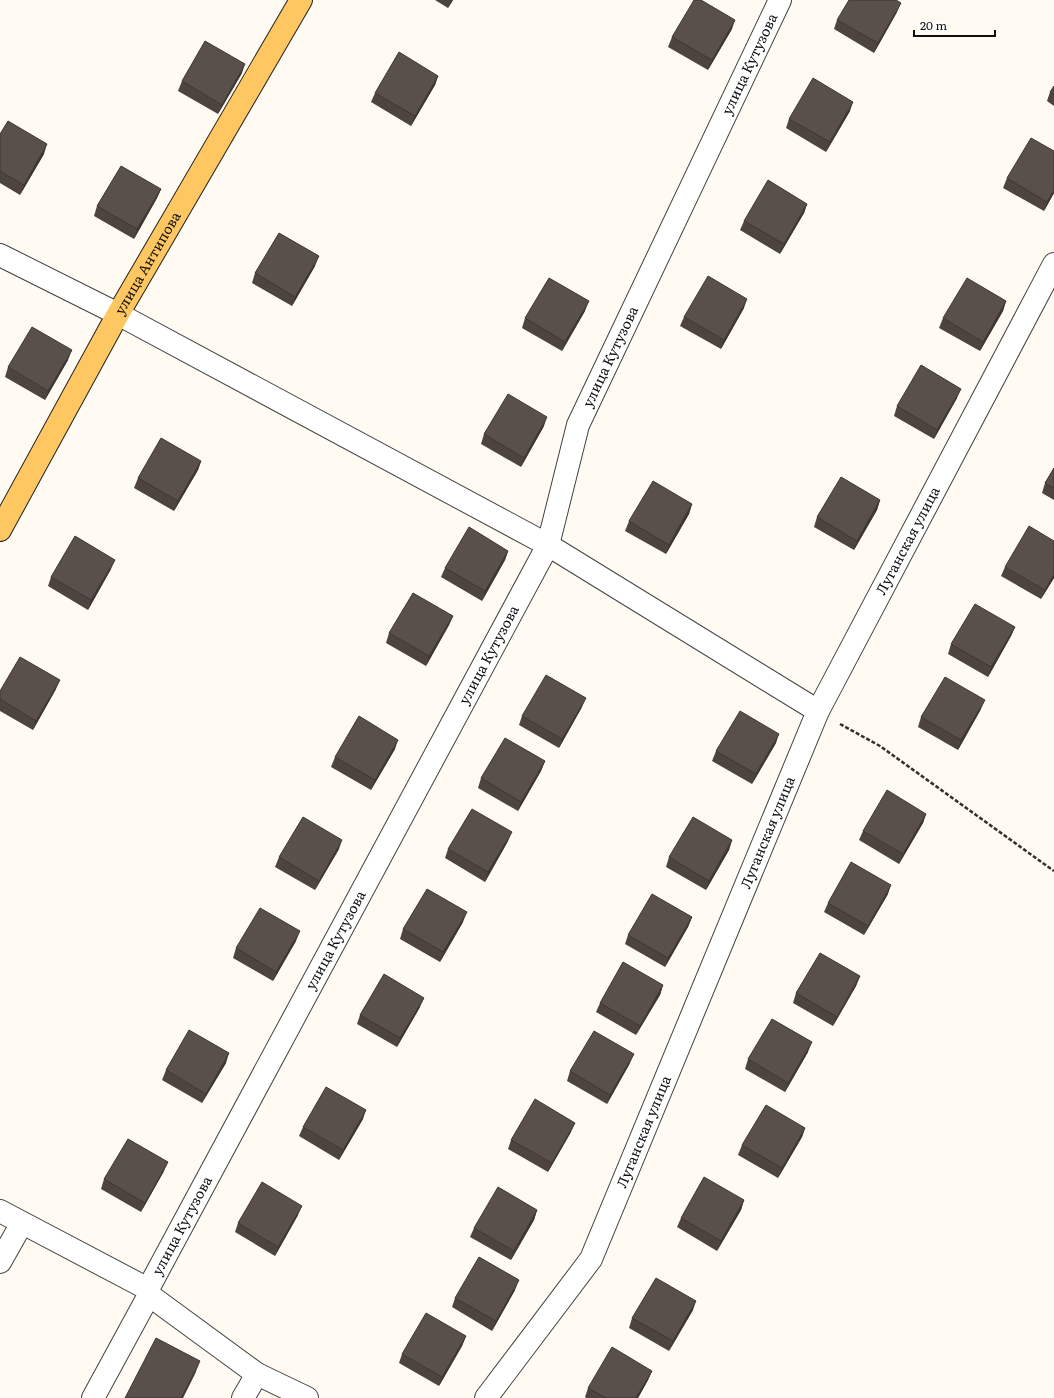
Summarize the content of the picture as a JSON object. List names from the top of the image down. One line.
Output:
{"streets":{"main road":["улица Антипова"],"street":["улица Кутузова","Луганская улица"]},"scale_bar":"20 m"}
